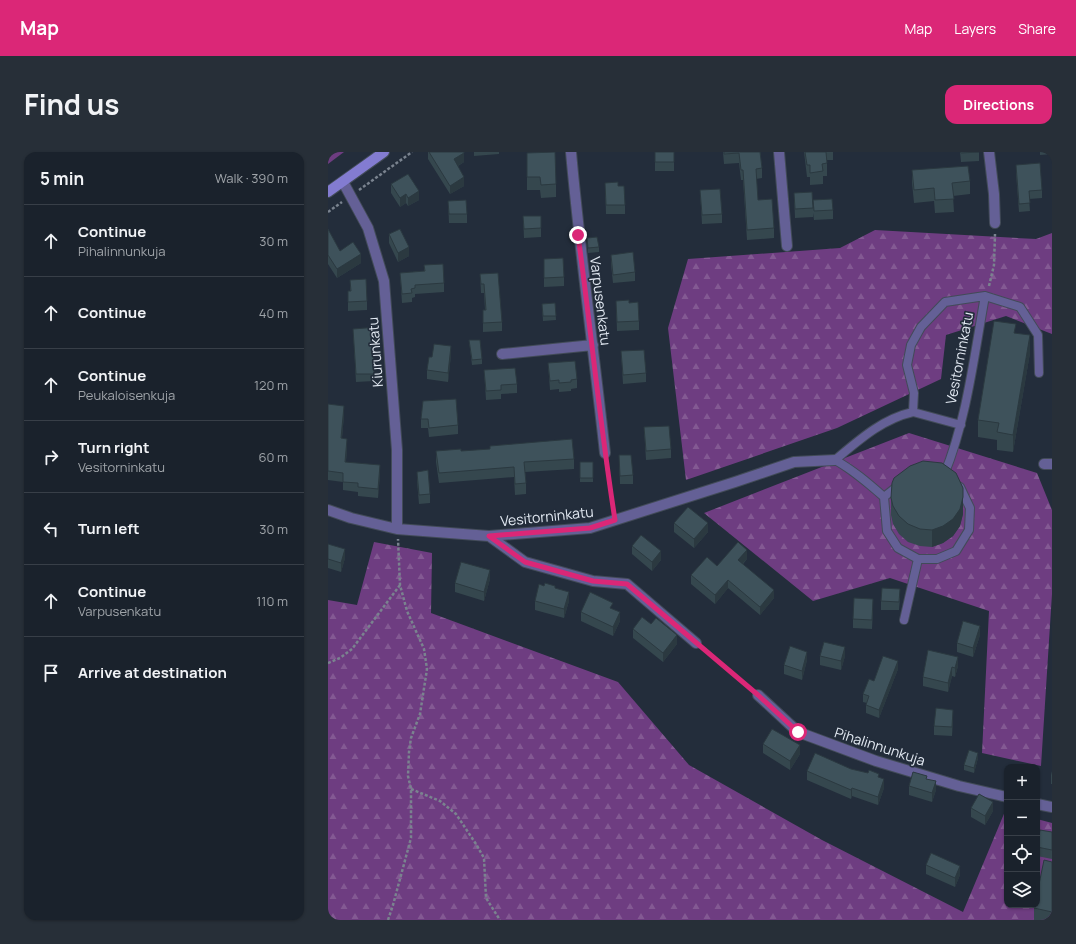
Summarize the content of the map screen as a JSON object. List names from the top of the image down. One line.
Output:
{"streets":{"street":["Varpusenkatu","Kiurunkatu","Vesitorninkatu","Pihalinnunkuja"]},"crossings":[["Kiurunkatu","Vesitorninkatu"]],"page":{"header":"Map","nav":["Map","Layers","Share"],"title":"Find us","buttons":"Directions","heading":["5 min","Walk · 390 m"],"list":[["Continue","Pihalinnunkuja","30 m"],["Continue","40 m"],["Continue","Peukaloisenkuja","120 m"],["Turn right","Vesitorninkatu","60 m"],["Turn left","30 m"],["Continue","Varpusenkatu","110 m"],"Arrive at destination"],"map_buttons":["+","−"]}}
